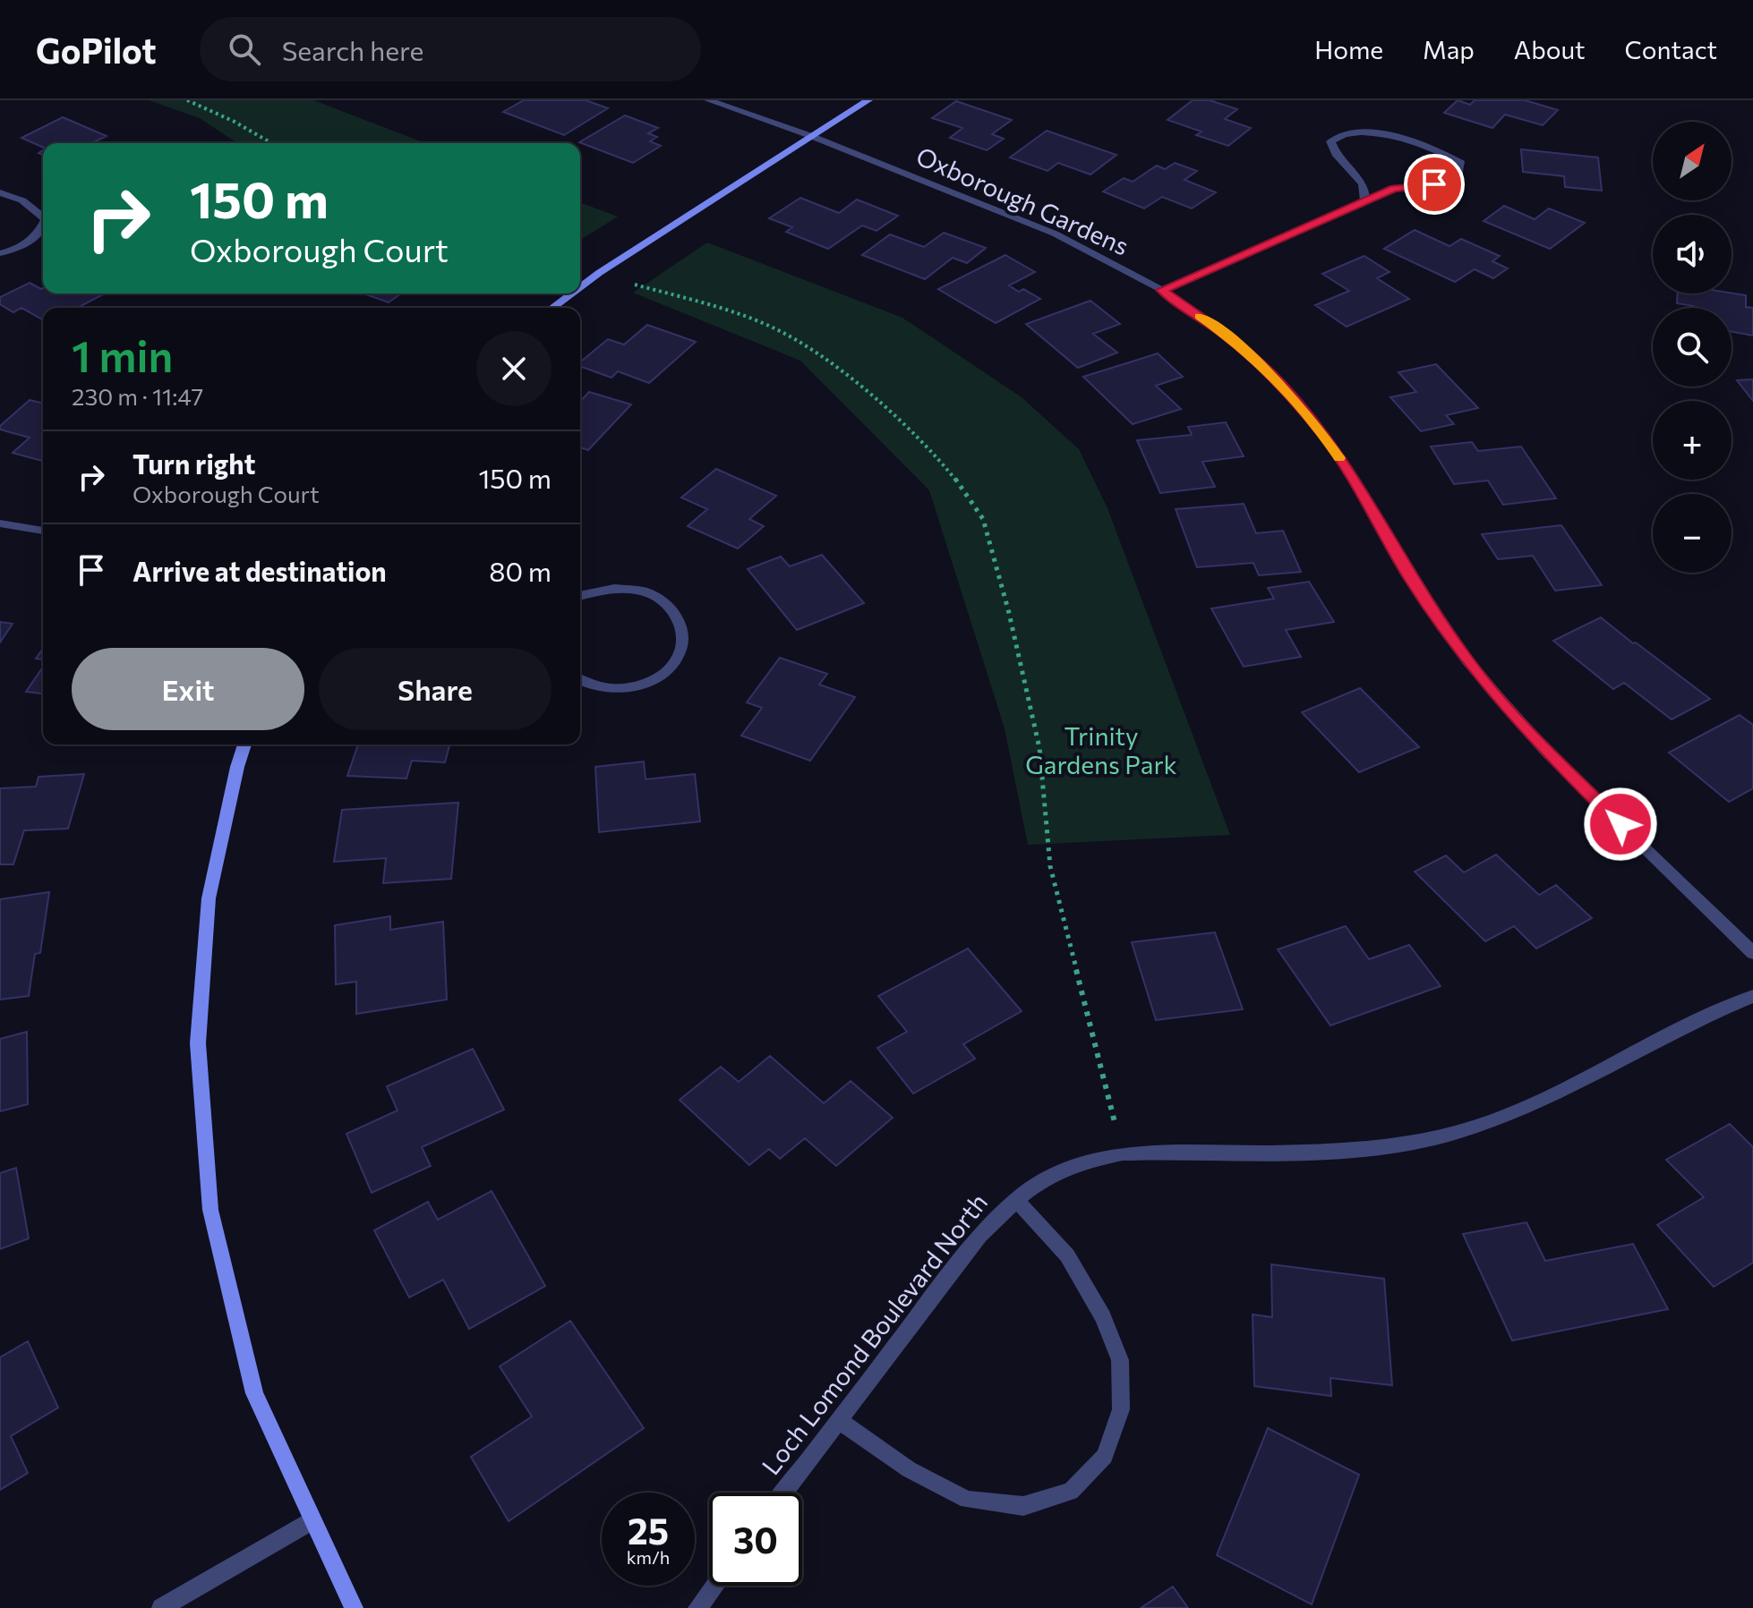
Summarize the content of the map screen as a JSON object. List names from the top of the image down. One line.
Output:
{"streets":{"street":["Oxborough Gardens","Loch Lomond Boulevard North"]},"parks":["Trinity Gardens Park"],"north":"top right","page":{"header":"GoPilot","search":"Search here","nav":["Home","Map","About","Contact"],"map_buttons":["+","−"],"turn":["150 m","Oxborough Court"],"heading":["1 min","230 m · 11:47"],"list":[{"name":"Turn right","note":"Oxborough Court","value":"150 m"},{"name":"Arrive at destination","value":"80 m"}],"buttons":["Exit","Share"],"speed":"25 km/h","limit":"30"}}
